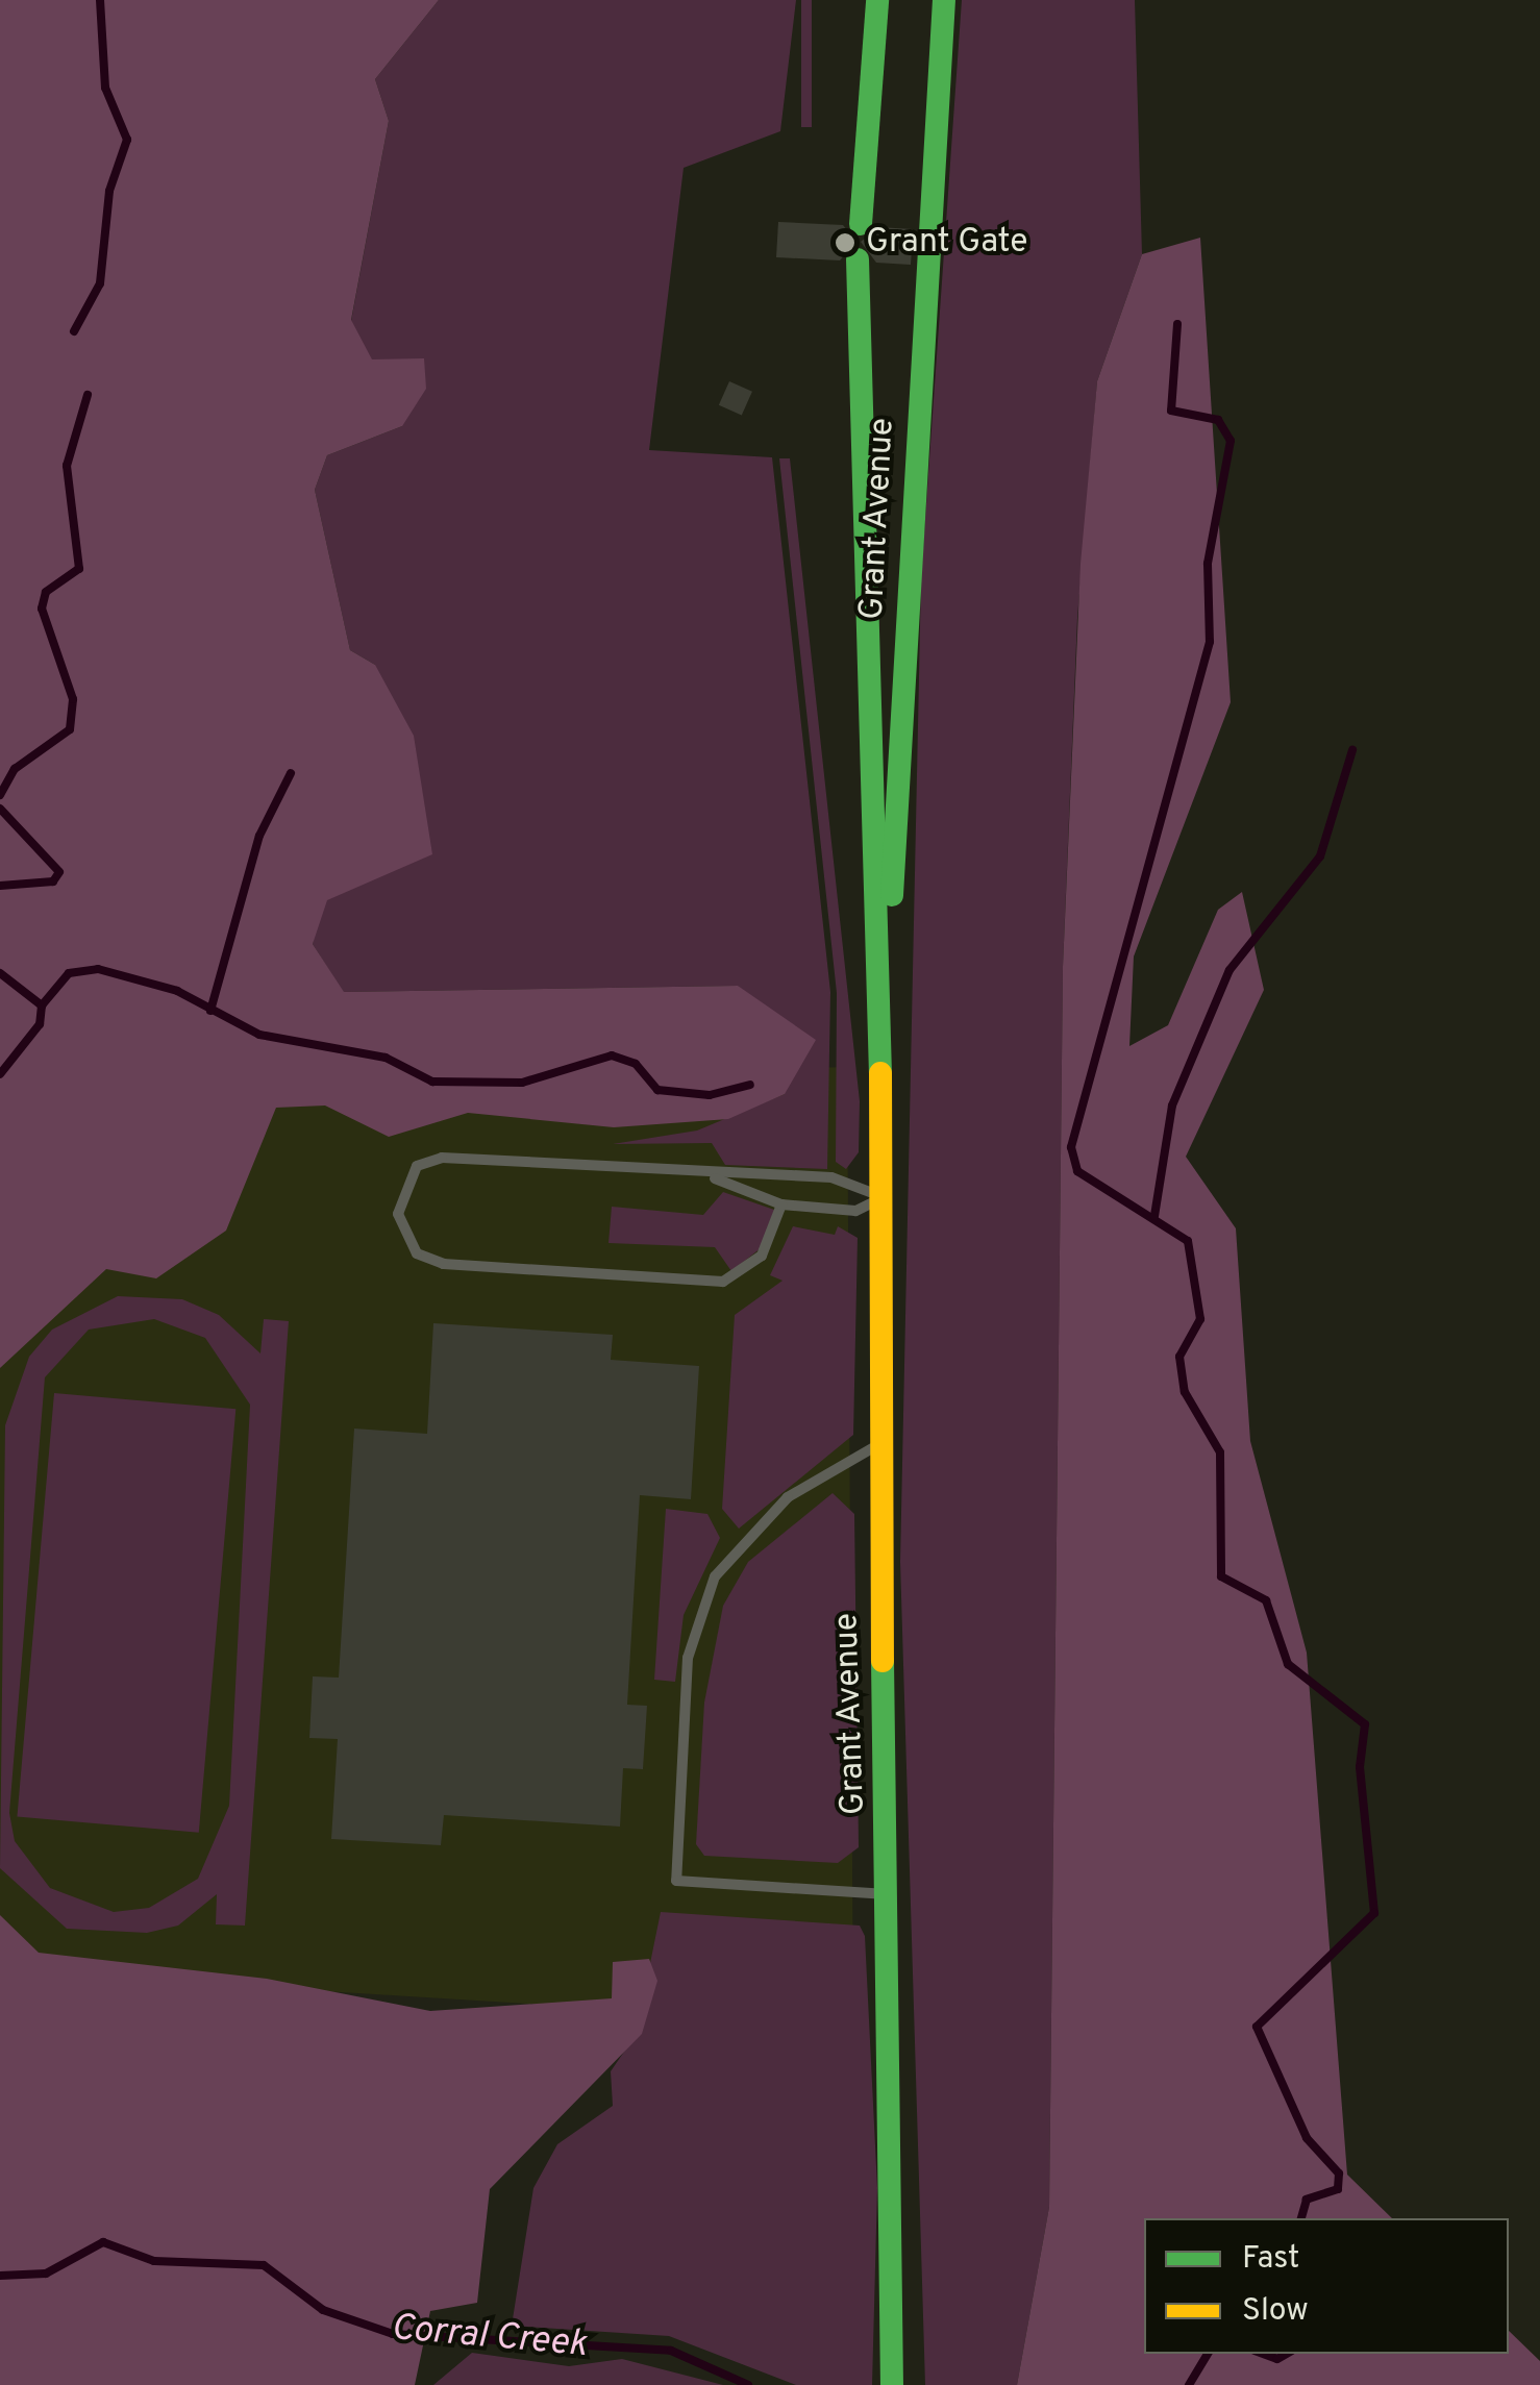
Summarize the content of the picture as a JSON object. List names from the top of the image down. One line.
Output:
{"streets":{"main road":["Grant Avenue"]},"water":["Corral Creek"],"places":["Grant Gate"],"legend":["Fast","Slow"]}
